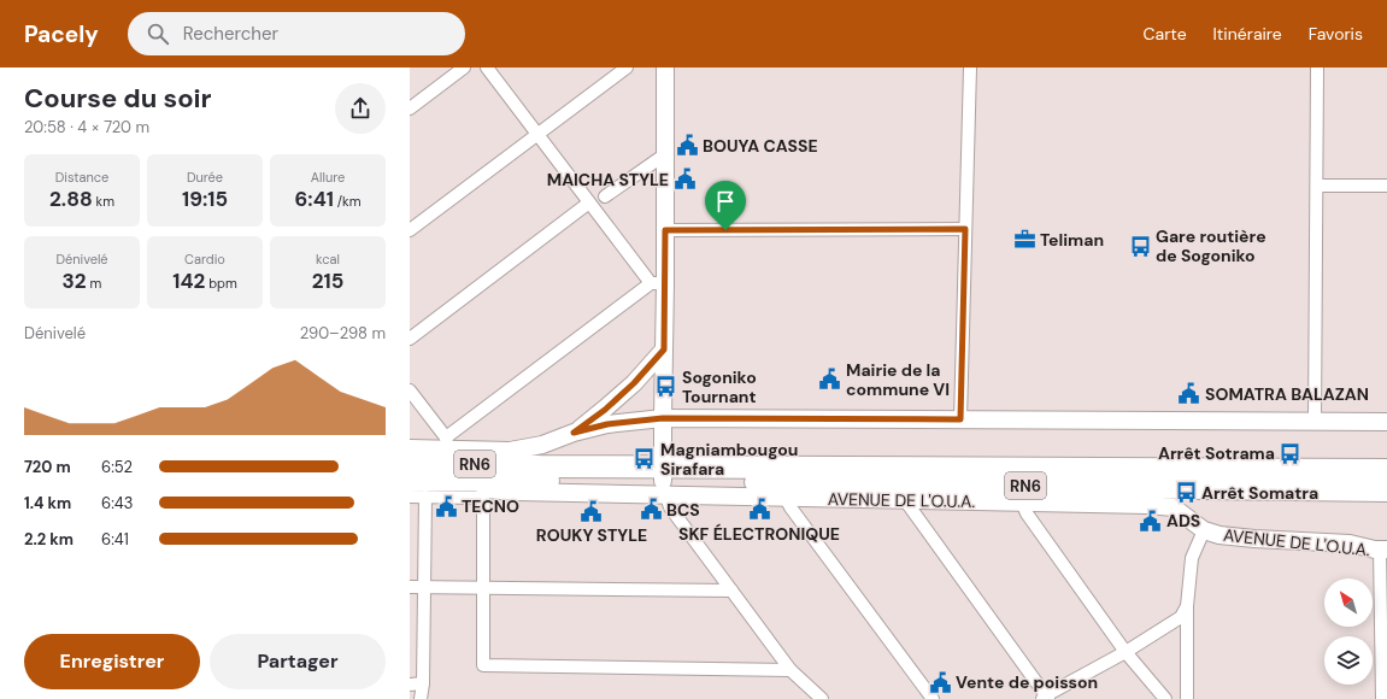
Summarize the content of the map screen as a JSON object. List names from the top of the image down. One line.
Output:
{"streets":{"highway":["RN6","AVENUE DE L'O.U.A."]},"places":{"public building":["BOUYA CASSE","MAICHA STYLE","Mairie de la commune VI","SOMATRA BALAZAN","TECNO","BCS","SKF ÉLECTRONIQUE","ROUKY STYLE","ADS","Vente de poisson"],"office":["Teliman"],"bus stop":["Gare routière de Sogoniko","Sogoniko Tournant","Arrêt Sotrama","Magniambougou Sirafara","Arrêt Somatra"]},"north":"top left","page":{"header":"Pacely","search":"Rechercher","nav":["Carte","Itinéraire","Favoris"],"heading":["Course du soir","20:58 · 4 × 720 m"],"stats":[["Distance","2.88 km"],["Durée","19:15"],["Allure","6:41 /km"],["Dénivelé","32 m"],["Cardio","142 bpm"],["kcal","215"]],"chart":["Dénivelé","290–298 m"],"list":[{"name":"720 m","note":"6:52"},{"name":"1.4 km","note":"6:43"},{"name":"2.2 km","note":"6:41"}],"buttons":["Enregistrer","Partager"]}}
